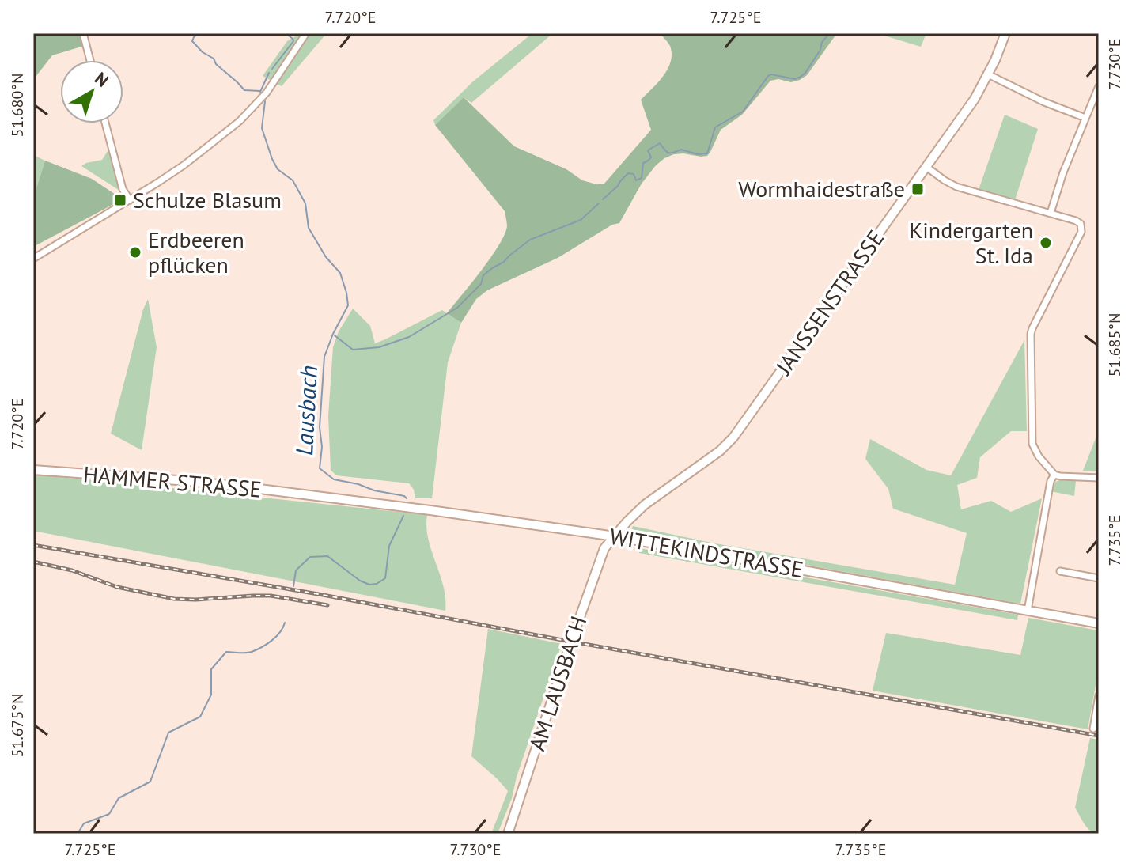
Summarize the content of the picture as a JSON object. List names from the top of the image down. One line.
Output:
{"streets":{"main road":["JANSSENSTRASSE","HAMMER STRASSE","WITTEKINDSTRASSE","AM LAUSBACH"]},"crossings":[["JANSSENSTRASSE","WITTEKINDSTRASSE"],["JANSSENSTRASSE","AM LAUSBACH"],["HAMMER STRASSE","WITTEKINDSTRASSE"],["WITTEKINDSTRASSE","AM LAUSBACH"]],"water":["Lausbach"],"places":{"transit":["Wormhaidestraße","Schulze Blasum"],"other":["Kindergarten St. Ida","Erdbeeren pflücken"]},"north":"top right","coordinates":["7.720°E","7.725°E","7.730°E","51.680°N","51.685°N","7.735°E","51.675°N"]}
